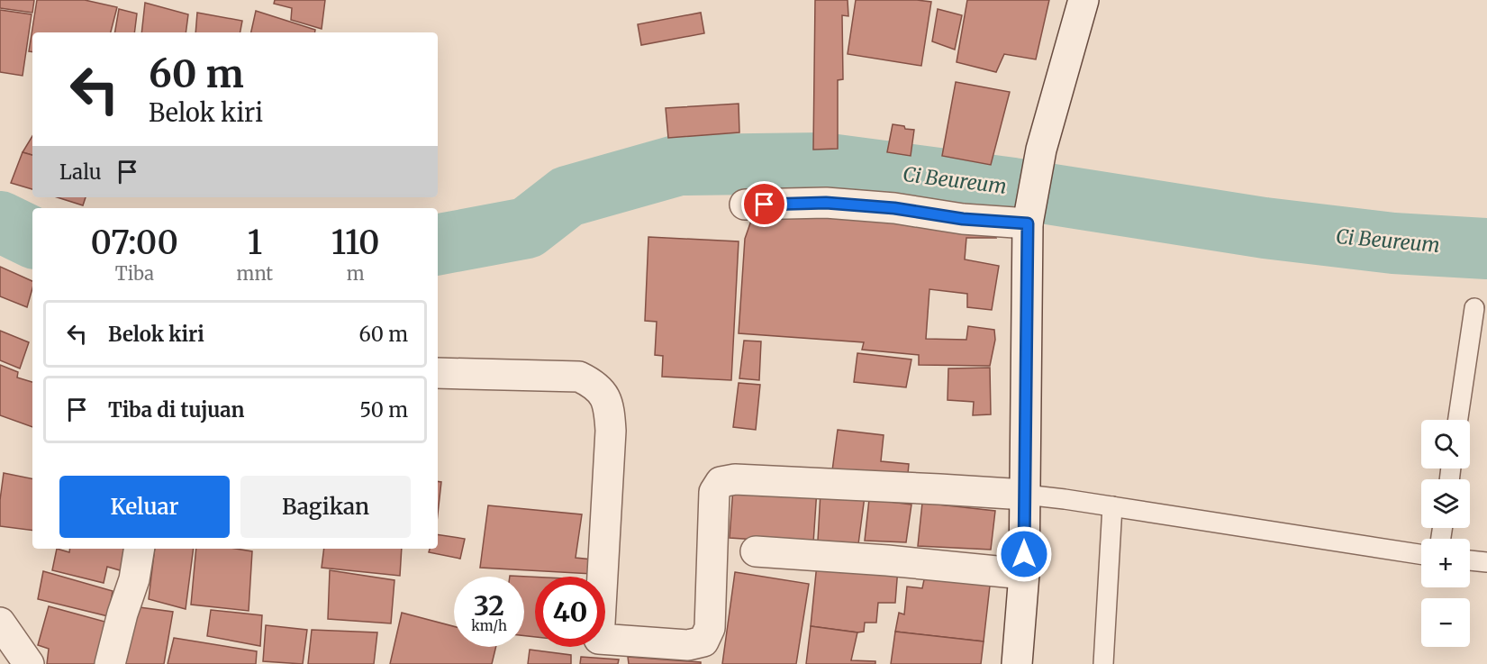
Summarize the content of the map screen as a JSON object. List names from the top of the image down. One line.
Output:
{"water":["Ci Beureum"],"page":{"turn":["60 m","Belok kiri"],"then":"Lalu","eta":["07:00","Tiba","1","mnt","110","m"],"list":[{"name":"Belok kiri","value":"60 m"},{"name":"Tiba di tujuan","value":"50 m"}],"map_buttons":["+","−"],"buttons":["Keluar","Bagikan"],"speed":"32 km/h","limit":"40"}}
